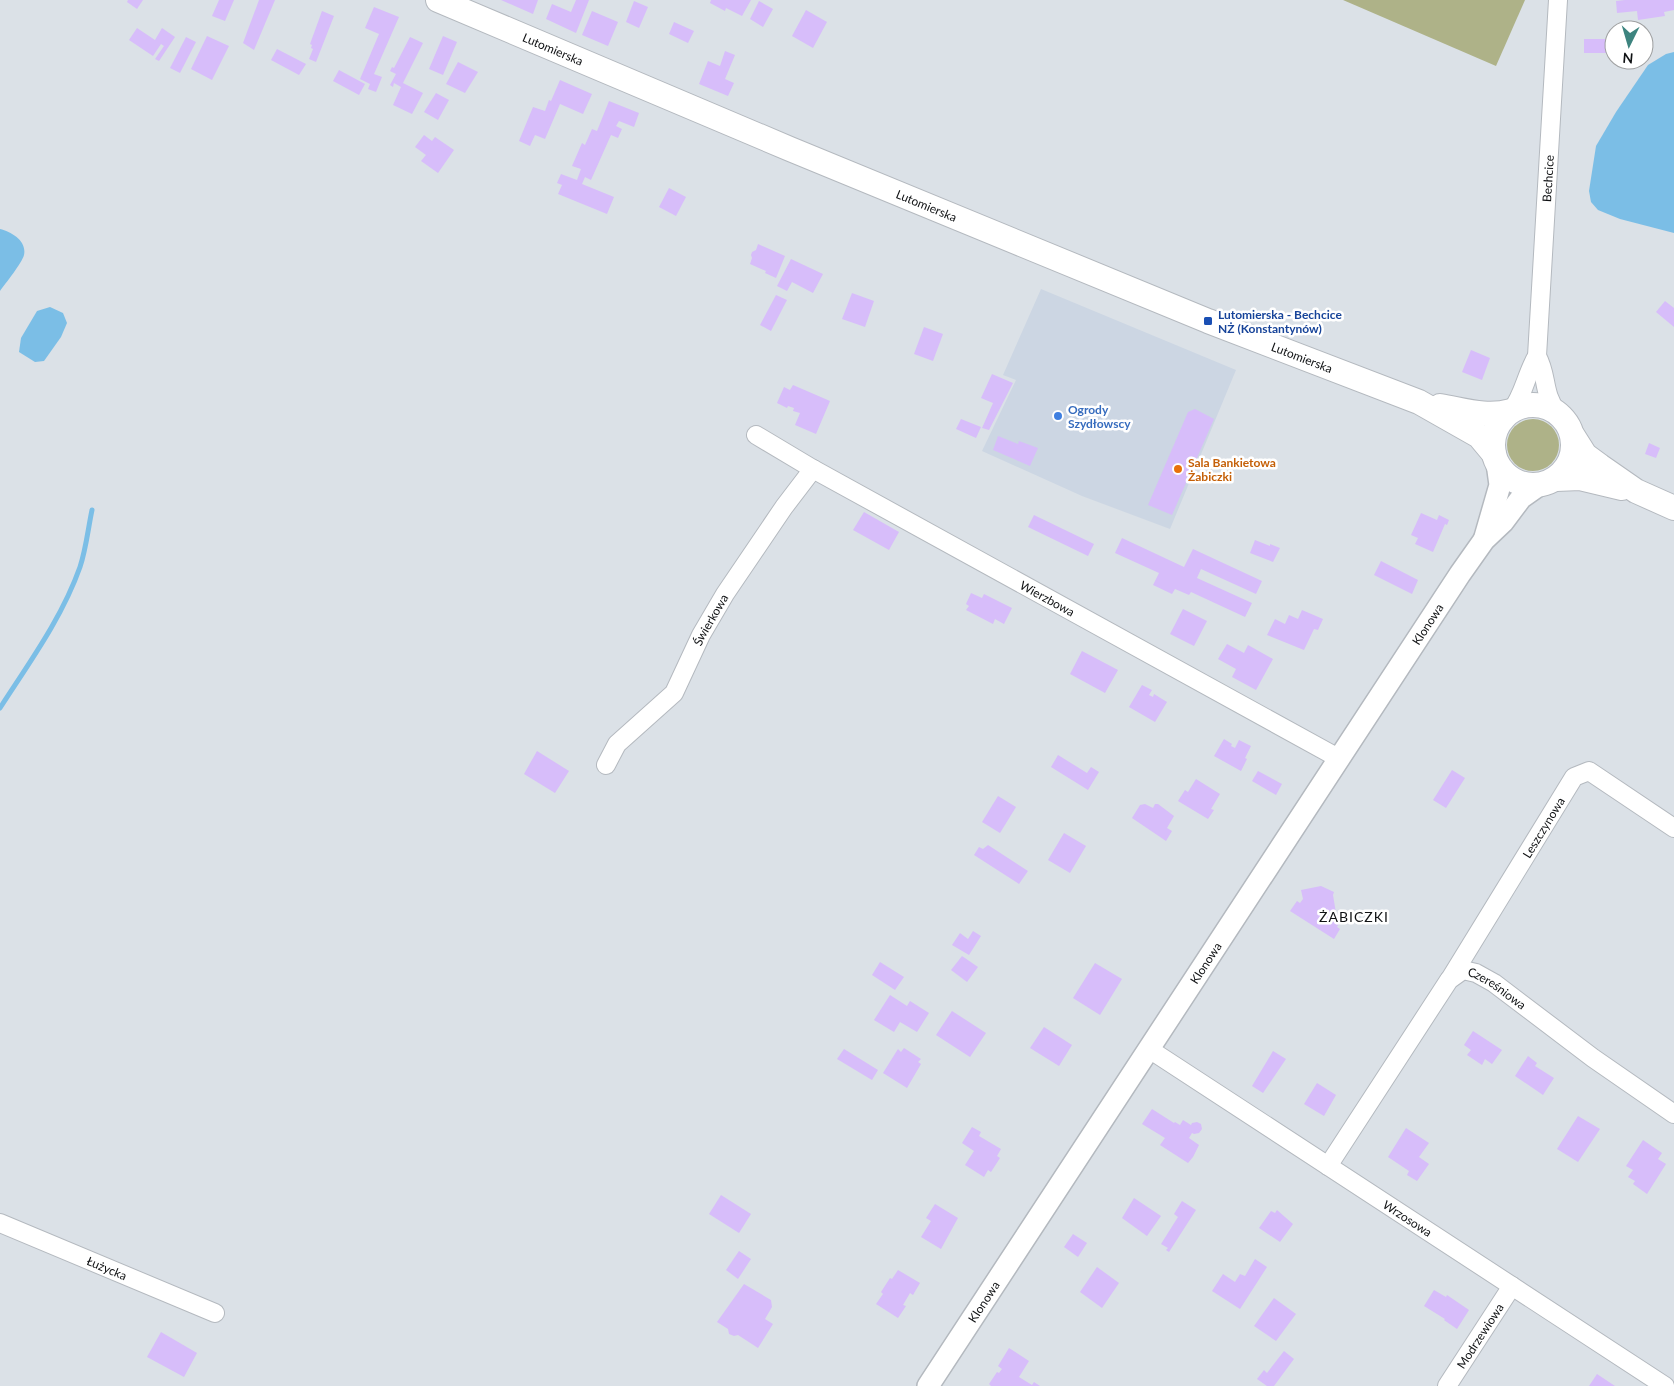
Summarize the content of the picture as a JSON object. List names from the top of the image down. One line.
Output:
{"streets":{"main road":["Lutomierska"],"street":["Bechcice","Wierzbowa","Świerkowa","Klonowa","Leszczynowa","Czereśniowa","Wrzosowa","Łużycka","Modrzewiowa"]},"crossings":[["Lutomierska","Bechcice"],["Lutomierska","Klonowa"],["Bechcice","Klonowa"],["Wierzbowa","Świerkowa"],["Wierzbowa","Klonowa"],["Klonowa","Wrzosowa"],["Leszczynowa","Czereśniowa"],["Czereśniowa","Wrzosowa"],["Wrzosowa","Modrzewiowa"]],"districts":["ŻABICZKI"],"places":{"transit":["Lutomierska - Bechcice NŻ (Konstantynów)"],"other":["Ogrody Szydłowscy","Sala Bankietowa Żabiczki"]},"north":"bottom"}
